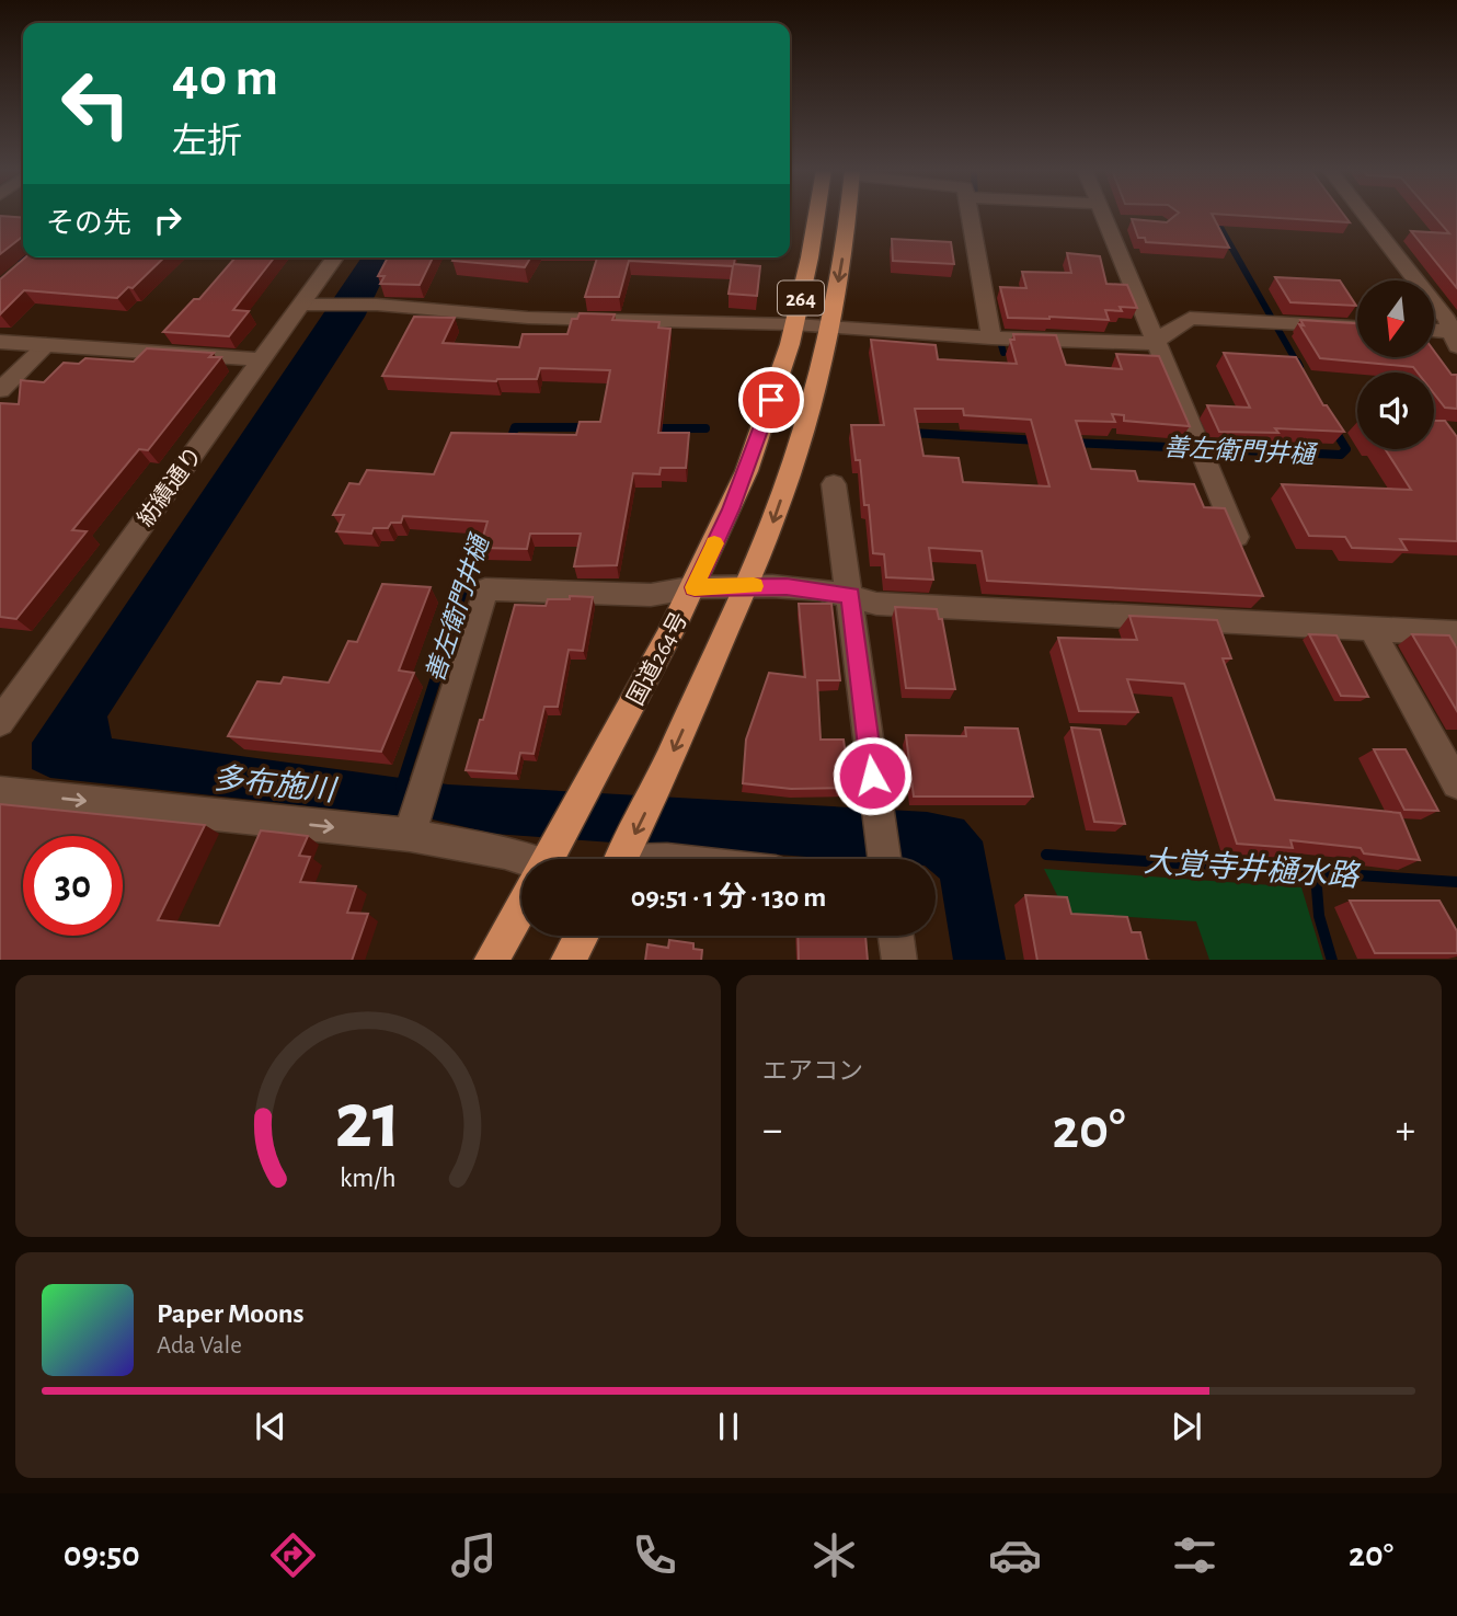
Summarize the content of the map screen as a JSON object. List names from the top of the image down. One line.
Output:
{"streets":{"highway":["264","国道264号"],"street":["紡績通り"]},"water":["善左衛門井樋","多布施川","大覚寺井樋水路"],"north":"bottom","page":{"turn":["40 m","左折"],"then":"その先","limit":"30","trip":"09:51 · 1 分 · 130 m","tile":"エアコン","heat":["−","20°","+"],"song":["Paper Moons","Ada Vale"],"tabs":["09:50","20°"],"gauge":["21","km/h"]}}
